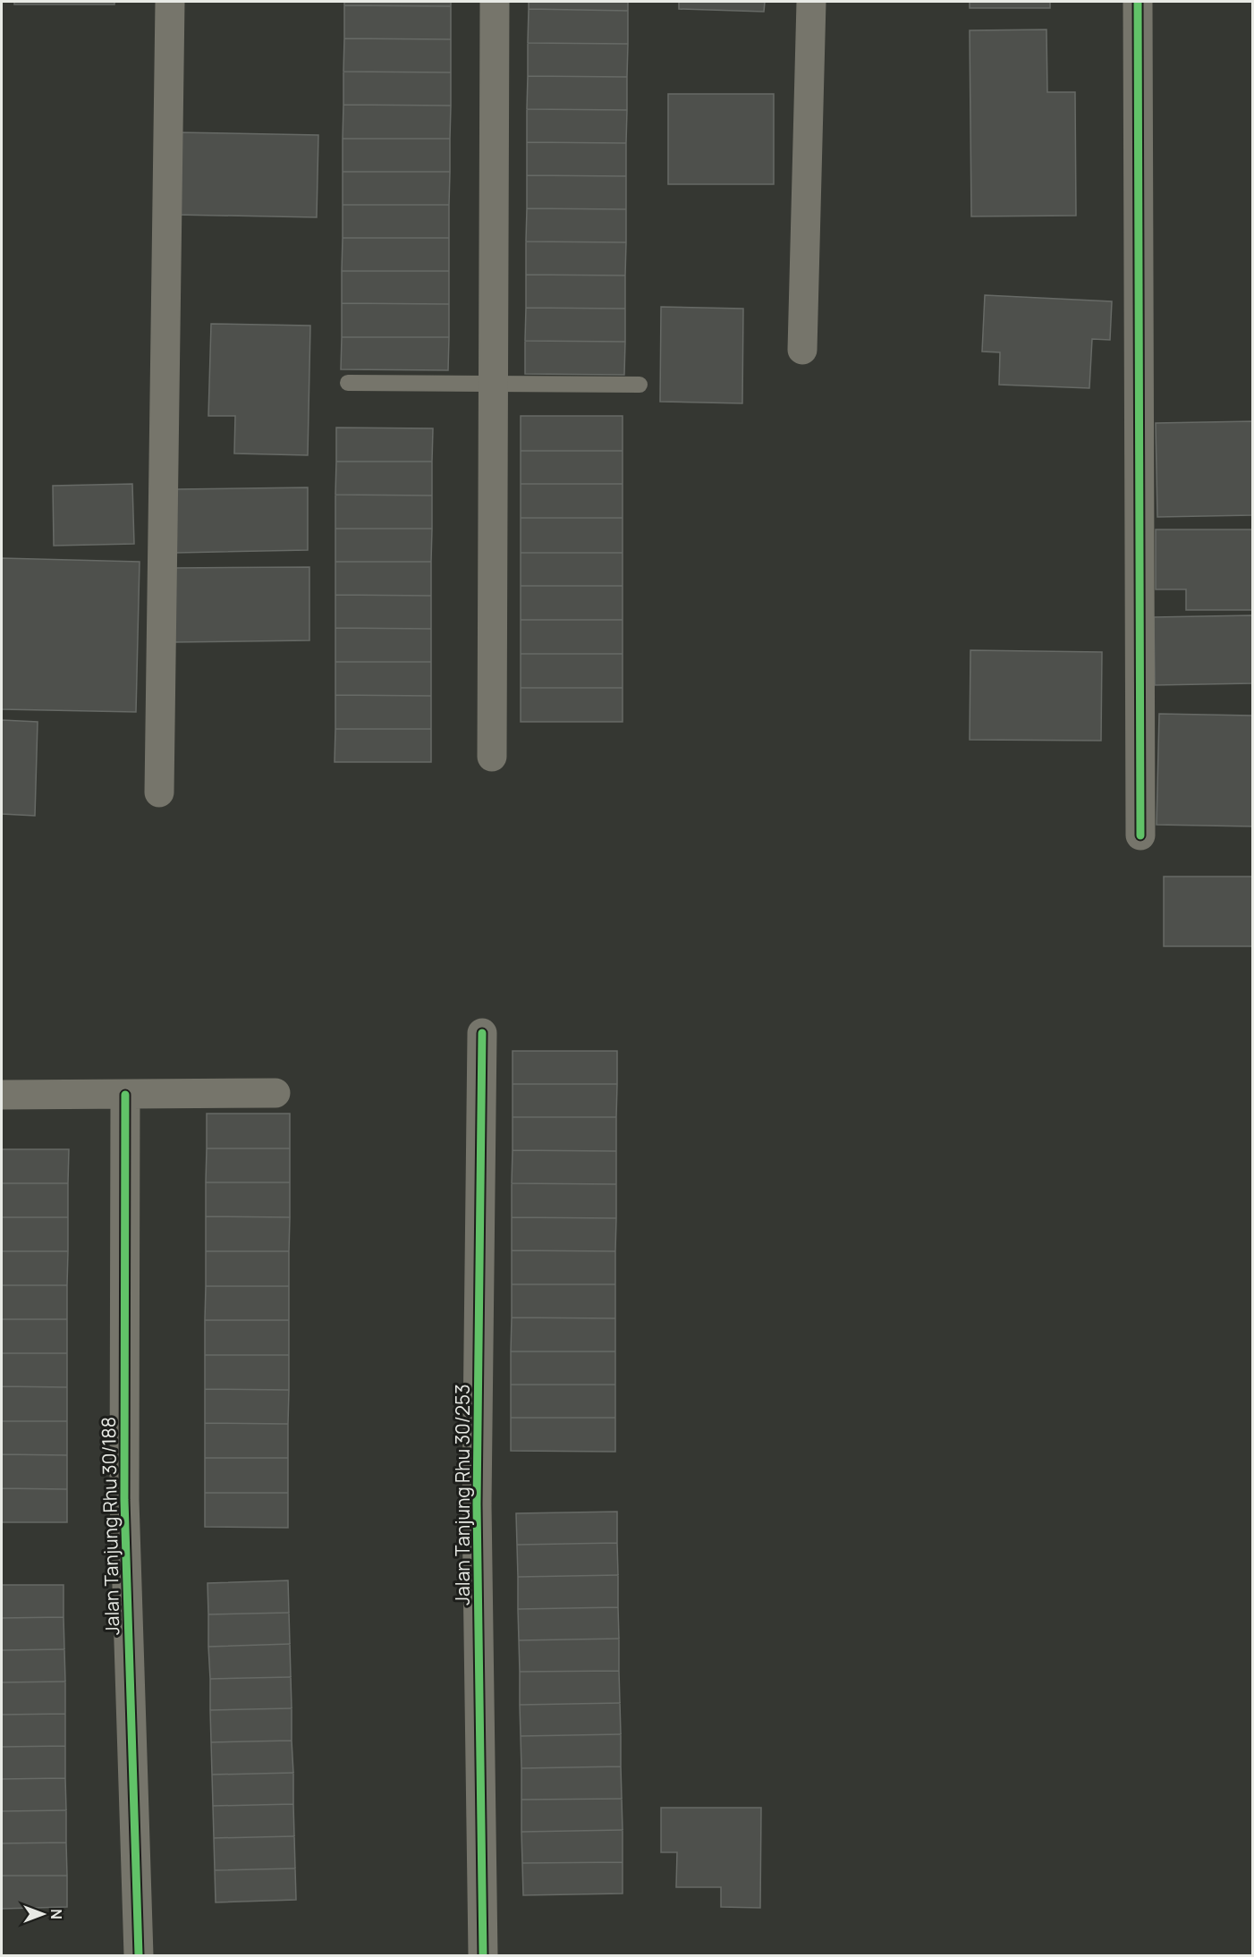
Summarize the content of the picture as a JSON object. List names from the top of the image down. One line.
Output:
{"streets":{"street":["Jalan Tanjung Rhu 30/253","Jalan Tanjung Rhu 30/188"]},"north":"right"}
